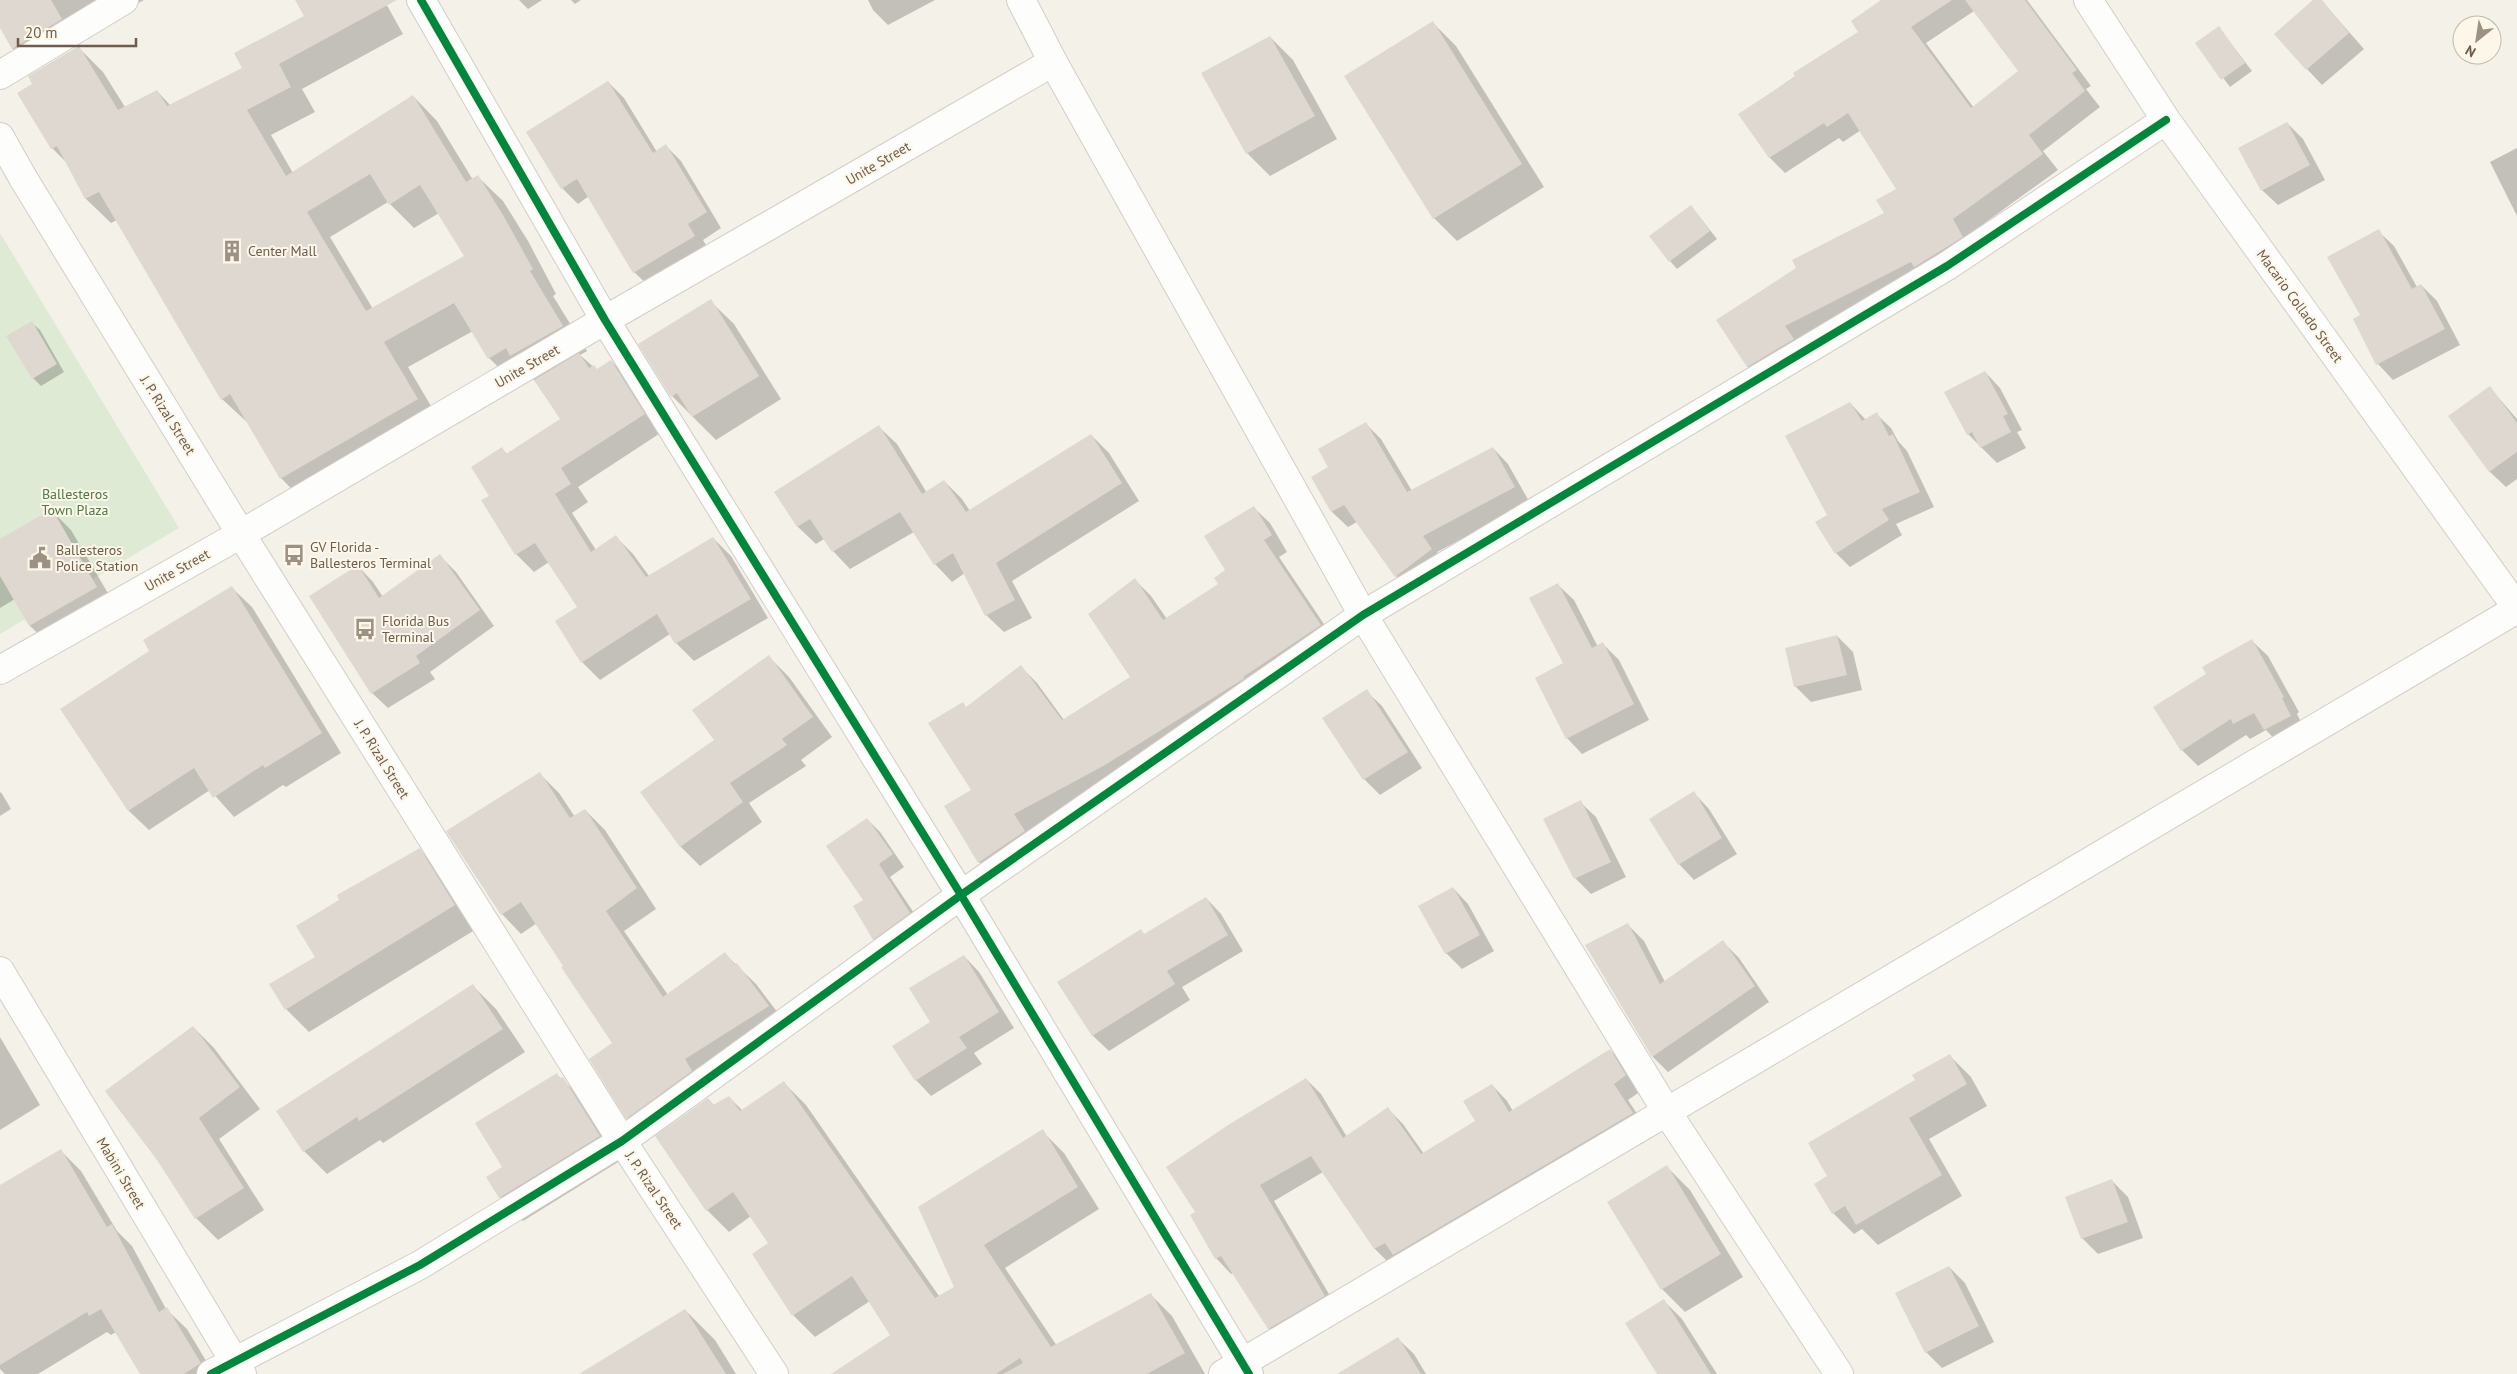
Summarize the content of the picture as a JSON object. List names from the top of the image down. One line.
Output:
{"streets":{"street":["Unite Street","Macario Collado Street","J. P. Rizal Street","Mabini Street"]},"crossings":[["Unite Street","J. P. Rizal Street"]],"parks":["Ballesteros Town Plaza"],"places":{"building":["Center Mall"],"bus stop":["GV Florida - Ballesteros Terminal","Florida Bus Terminal"],"public building":["Ballesteros Police Station"]},"scale_bar":"20 m","north":"bottom left"}
